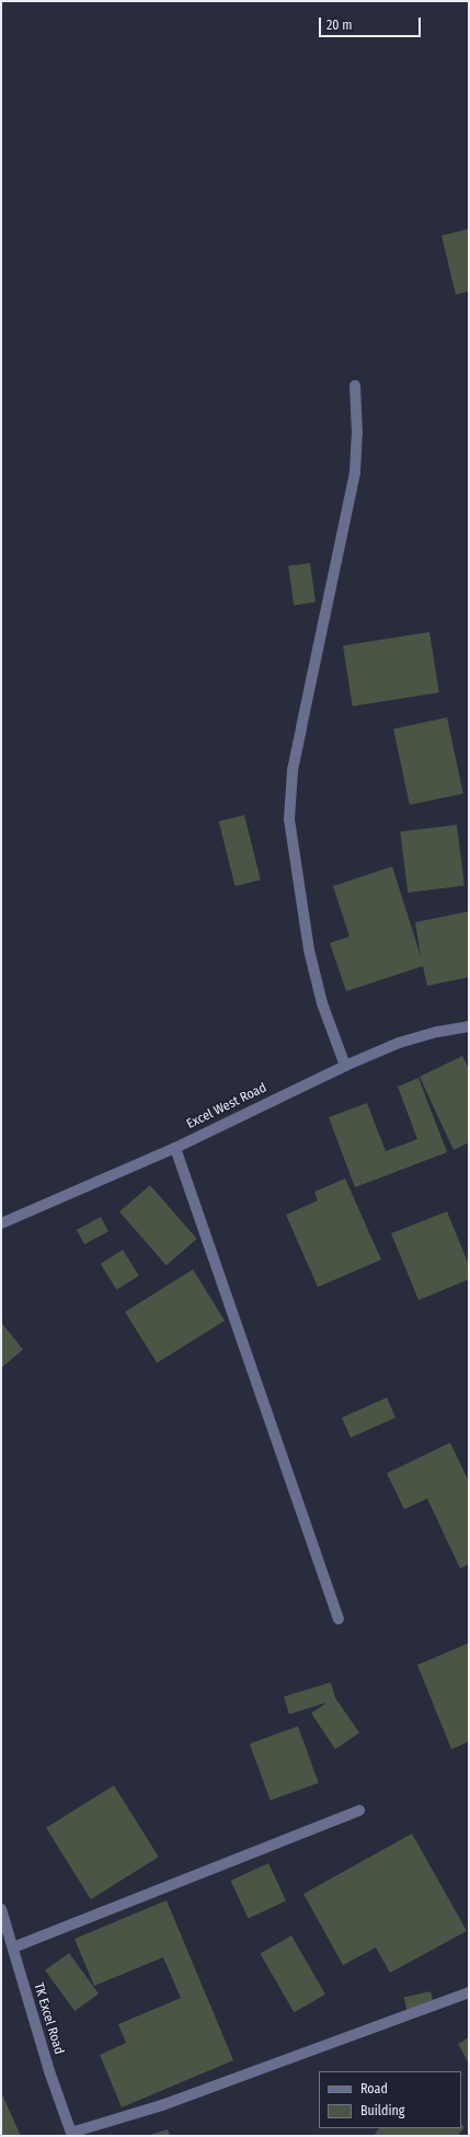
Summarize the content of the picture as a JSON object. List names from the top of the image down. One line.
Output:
{"streets":{"street":["Excel West Road","TK Excel Road"]},"legend":["Road","Building"],"scale_bar":"20 m"}
